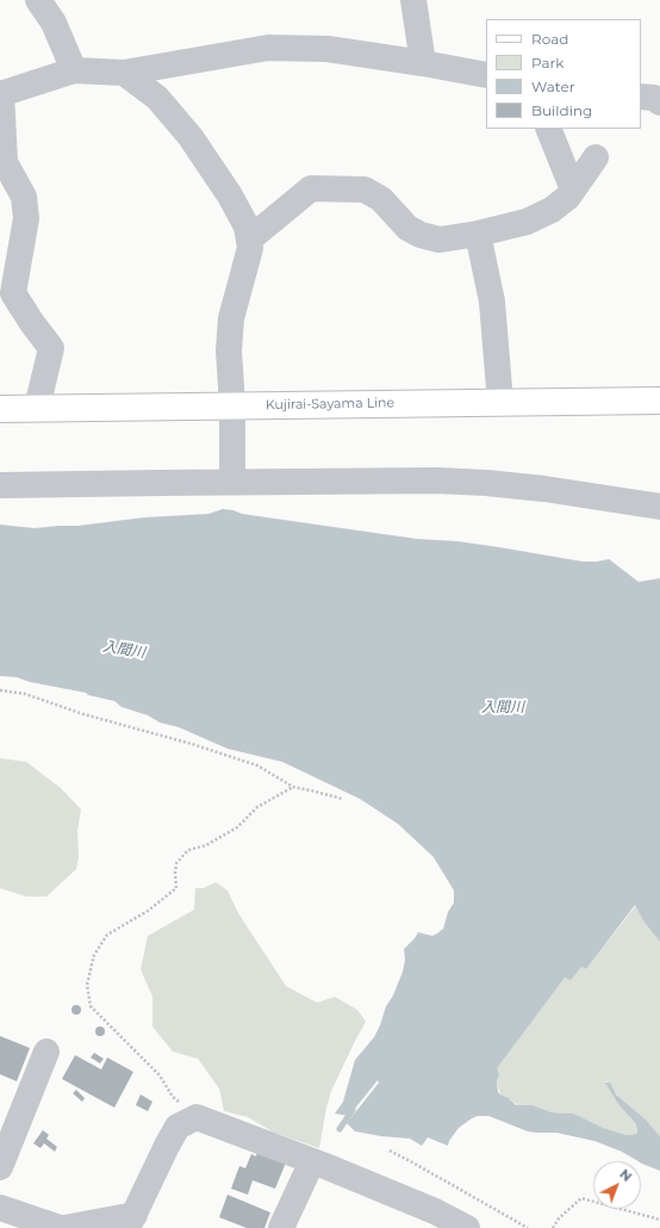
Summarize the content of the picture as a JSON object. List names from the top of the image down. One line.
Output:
{"streets":{"main road":["Kujirai-Sayama Line"]},"water":["入間川"],"legend":["Road","Park","Water","Building"],"north":"top right"}
